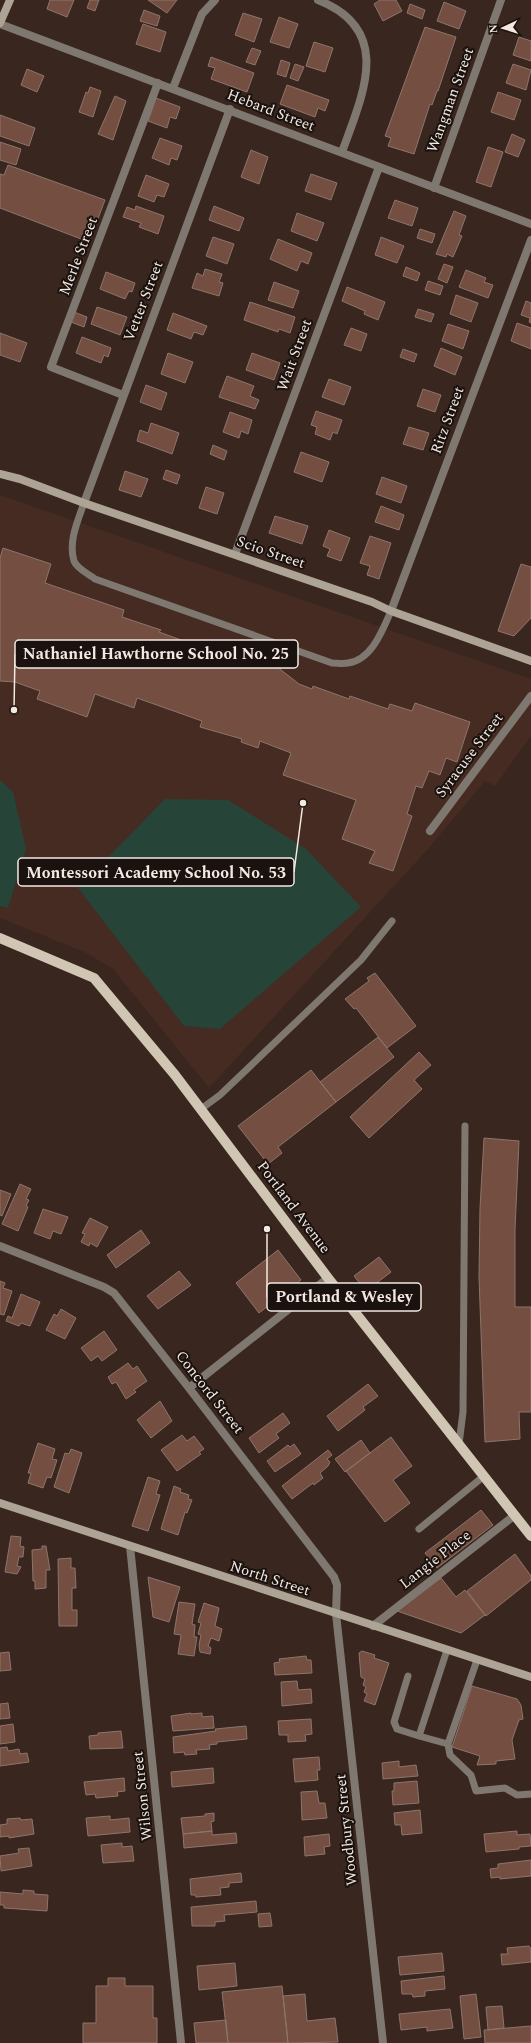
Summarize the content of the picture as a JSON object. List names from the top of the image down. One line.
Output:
{"streets":{"main road":["Portland Avenue"],"street":["Wangman Street","Hebard Street","Merle Street","Vetter Street","Wait Street","Ritz Street","Scio Street","Syracuse Street","Concord Street","Langie Place","North Street","Wilson Street","Woodbury Street"]},"crossings":[["Wangman Street","Hebard Street"],["Hebard Street","Merle Street"],["Hebard Street","Vetter Street"],["Hebard Street","Wait Street"],["Merle Street","Vetter Street"],["Vetter Street","Scio Street"],["Wait Street","Scio Street"],["Ritz Street","Scio Street"],["Portland Avenue","Langie Place"],["Concord Street","North Street"],["Concord Street","Woodbury Street"],["Langie Place","North Street"],["North Street","Wilson Street"],["North Street","Woodbury Street"]],"places":["Nathaniel Hawthorne School No. 25","Montessori Academy School No. 53","Portland & Wesley"],"north":"left"}
